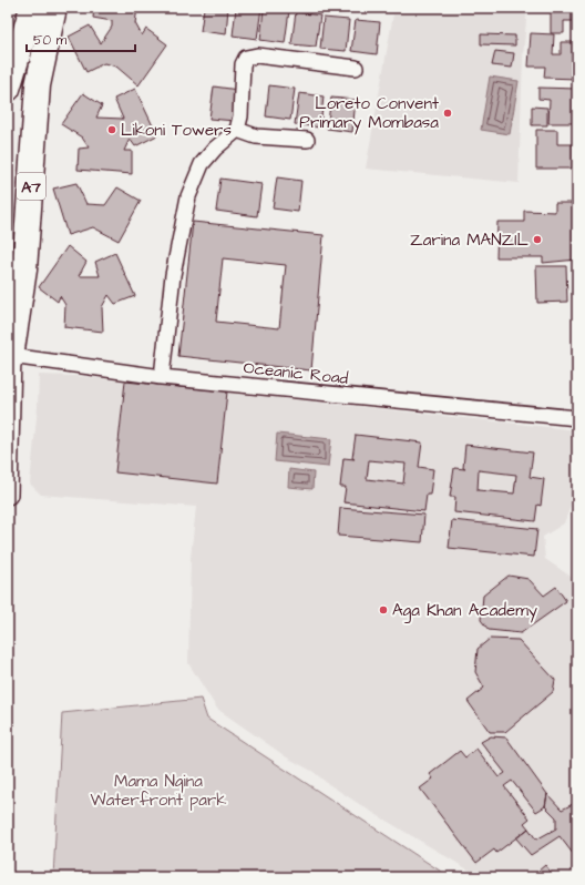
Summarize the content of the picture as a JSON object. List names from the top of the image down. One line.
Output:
{"streets":{"highway":["A7"],"street":["Oceanic Road"]},"crossings":[["A7","Oceanic Road"]],"parks":["Mama Ngina Waterfront park"],"places":["Loreto Convent Primary Mombasa","Likoni Towers","Zarina MANZIL","Aga Khan Academy"],"scale_bar":"50 m"}
